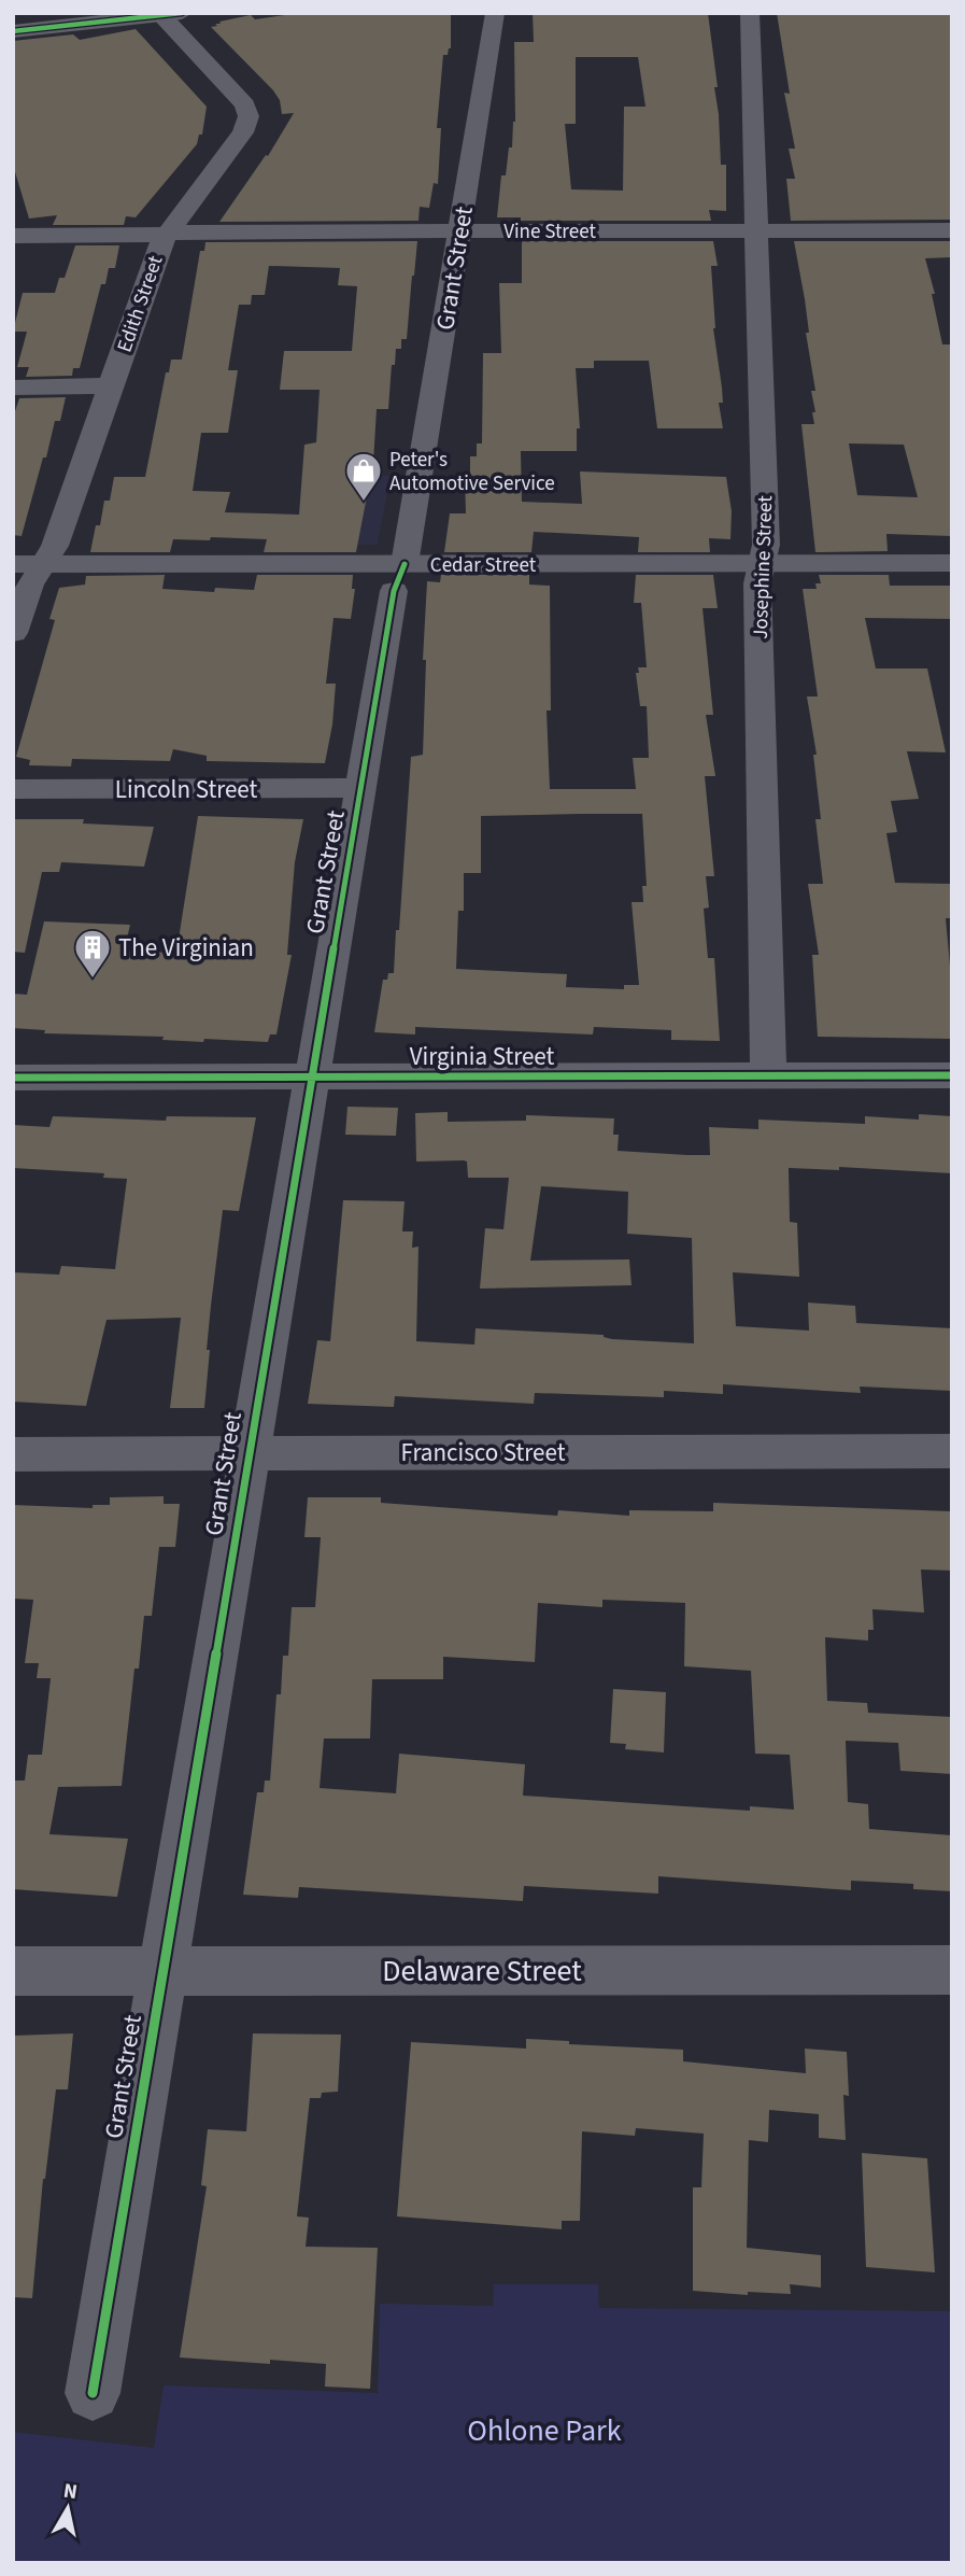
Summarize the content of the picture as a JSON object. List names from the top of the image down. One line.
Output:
{"streets":{"street":["Vine Street","Grant Street","Edith Street","Cedar Street","Josephine Street","Lincoln Street","Virginia Street","Francisco Street","Delaware Street"]},"crossings":[["Vine Street","Grant Street"],["Vine Street","Edith Street"],["Vine Street","Josephine Street"],["Grant Street","Cedar Street"],["Grant Street","Lincoln Street"],["Grant Street","Virginia Street"],["Grant Street","Francisco Street"],["Grant Street","Delaware Street"],["Edith Street","Cedar Street"],["Cedar Street","Josephine Street"],["Josephine Street","Virginia Street"]],"parks":["Ohlone Park"],"places":{"shop":["Peter's Automotive Service"],"building":["The Virginian"]},"north":"top"}
